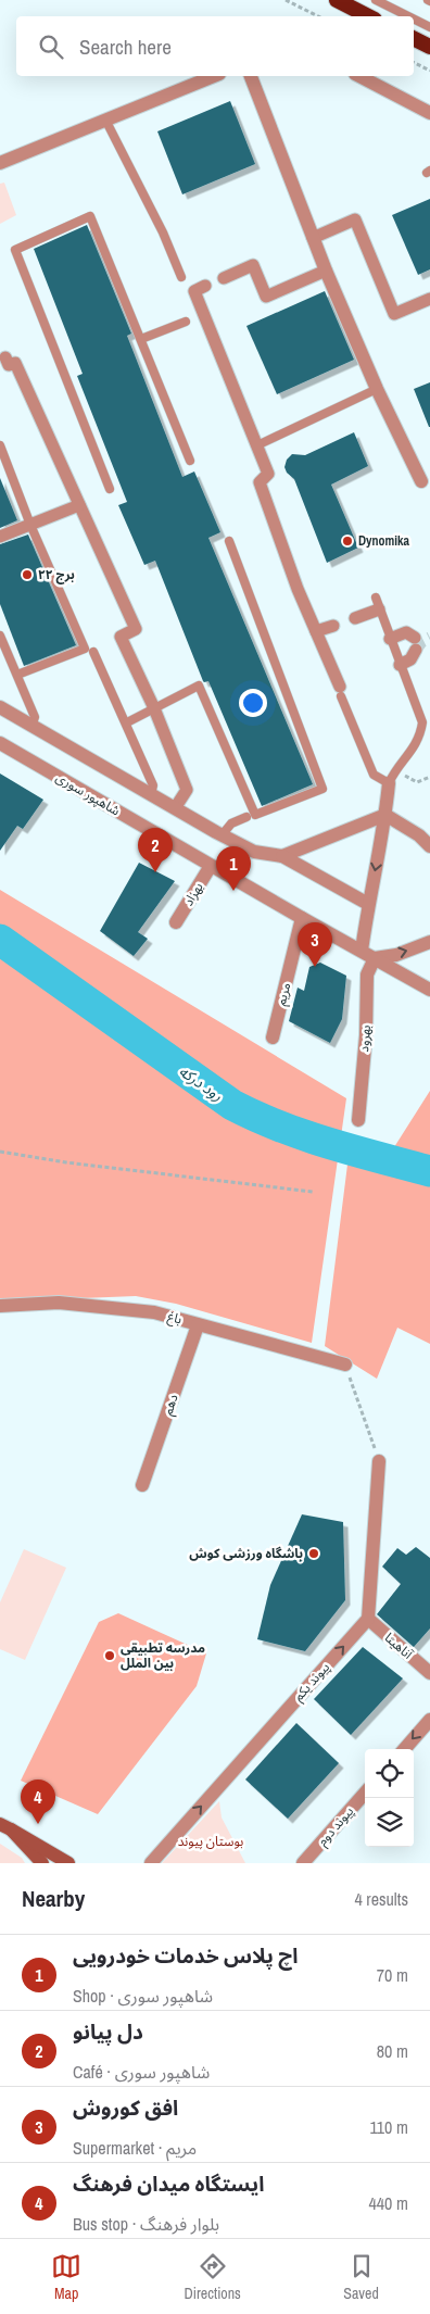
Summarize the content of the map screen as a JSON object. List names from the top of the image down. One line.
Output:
{"streets":{"street":["شاهپور سوری","بهزاد","مریم","بهرود","باغ","دهم","آناهیتا","پیوند یکم","پیوند دوم"]},"crossings":[["شاهپور سوری","بهزاد"],["شاهپور سوری","مریم"],["شاهپور سوری","بهرود"],["باغ","دهم"],["آناهیتا","پیوند یکم"]],"one_way":["پیوند یکم"],"water":["رود درکه"],"parks":["بوستان پیوند"],"places":["Dynomika","برج ۲۲","باشگاه ورزشی کوش","مدرسه تطبیقی بین الملل"],"page":{"search":"Search here","pins":["2","1","3","4"],"heading":["Nearby","4 results"],"list":[{"mark":"1","name":"اچ پلاس خدمات خودرویی","note":"Shop · شاهپور سوری","value":"70 m"},{"mark":"2","name":"دل پیانو","note":"Café · شاهپور سوری","value":"80 m"},{"mark":"3","name":"افق کوروش","note":"Supermarket · مریم","value":"110 m"},{"mark":"4","name":"ایستگاه میدان فرهنگ","note":"Bus stop · بلوار فرهنگ","value":"440 m"}],"nav":["Map","Directions","Saved"]}}
